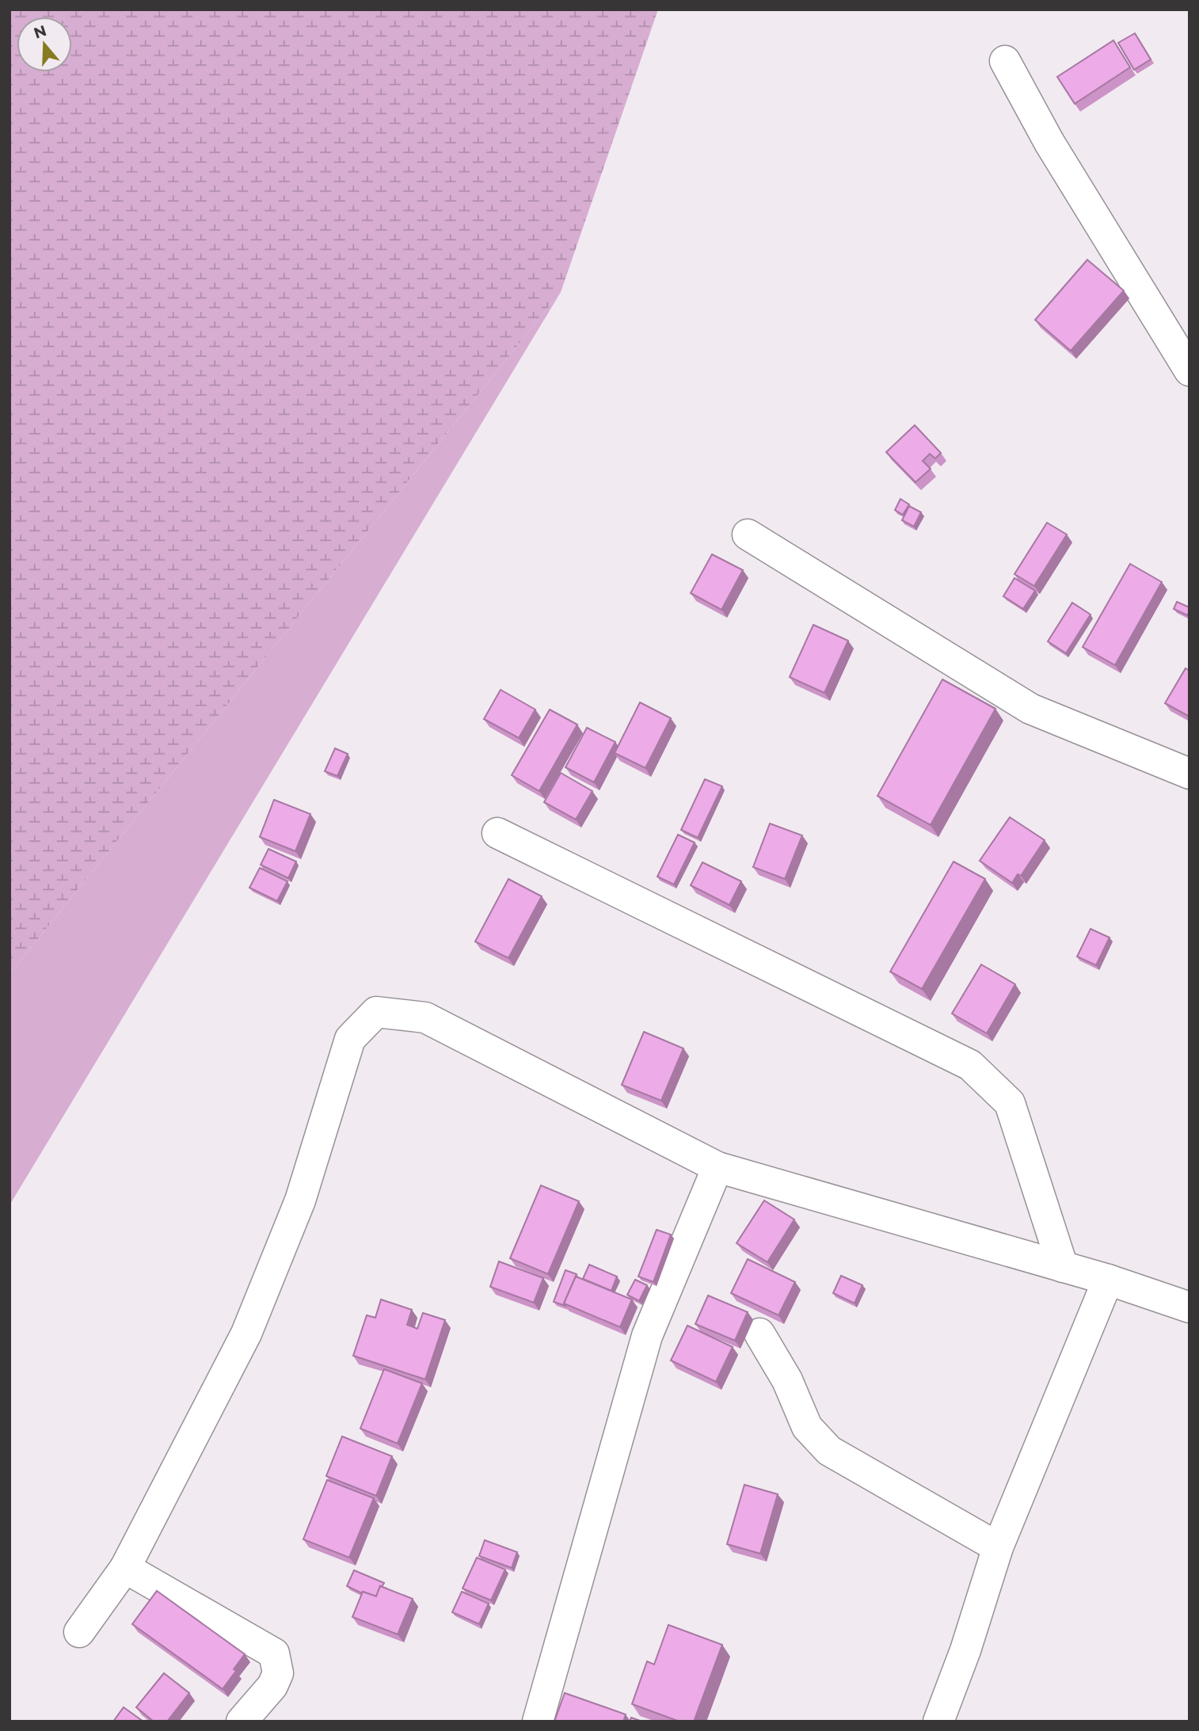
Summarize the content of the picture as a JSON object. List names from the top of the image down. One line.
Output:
{"north":"top"}
